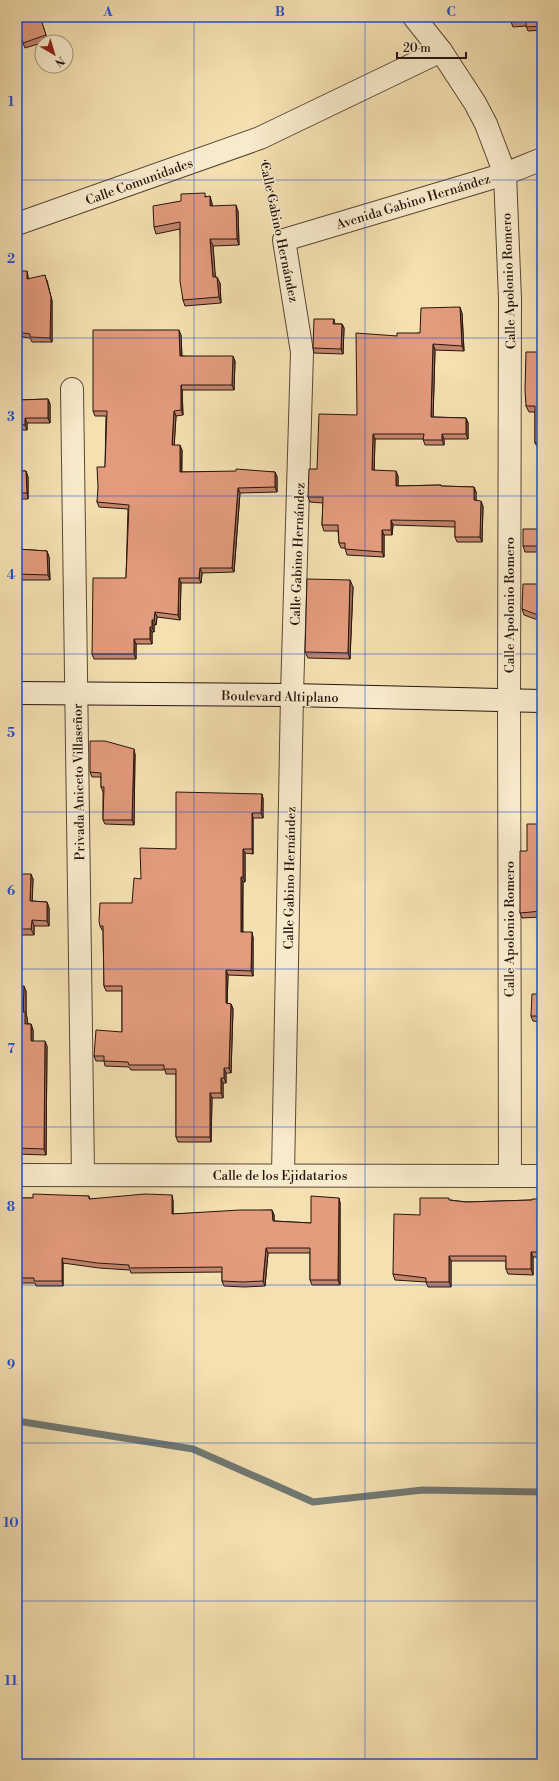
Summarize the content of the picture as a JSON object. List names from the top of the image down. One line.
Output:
{"streets":{"street":["Calle Comunidades","Avenida Gabino Hernández","Calle Gabino Hernández","Calle Apolonio Romero","Boulevard Altiplano","Privada Aniceto Villaseñor","Calle de los Ejidatarios"]},"crossings":[["Calle Comunidades","Calle Gabino Hernández"],["Avenida Gabino Hernández","Calle Gabino Hernández"],["Avenida Gabino Hernández","Calle Apolonio Romero"],["Calle Gabino Hernández","Boulevard Altiplano"],["Calle Gabino Hernández","Calle de los Ejidatarios"],["Calle Apolonio Romero","Boulevard Altiplano"],["Calle Apolonio Romero","Calle de los Ejidatarios"],["Boulevard Altiplano","Privada Aniceto Villaseñor"],["Privada Aniceto Villaseñor","Calle de los Ejidatarios"]],"scale_bar":"20 m","north":"bottom right","grid":{"columns":["A","B","C"],"rows":["1","2","3","4","5","6","7","8","9","10","11"]}}
